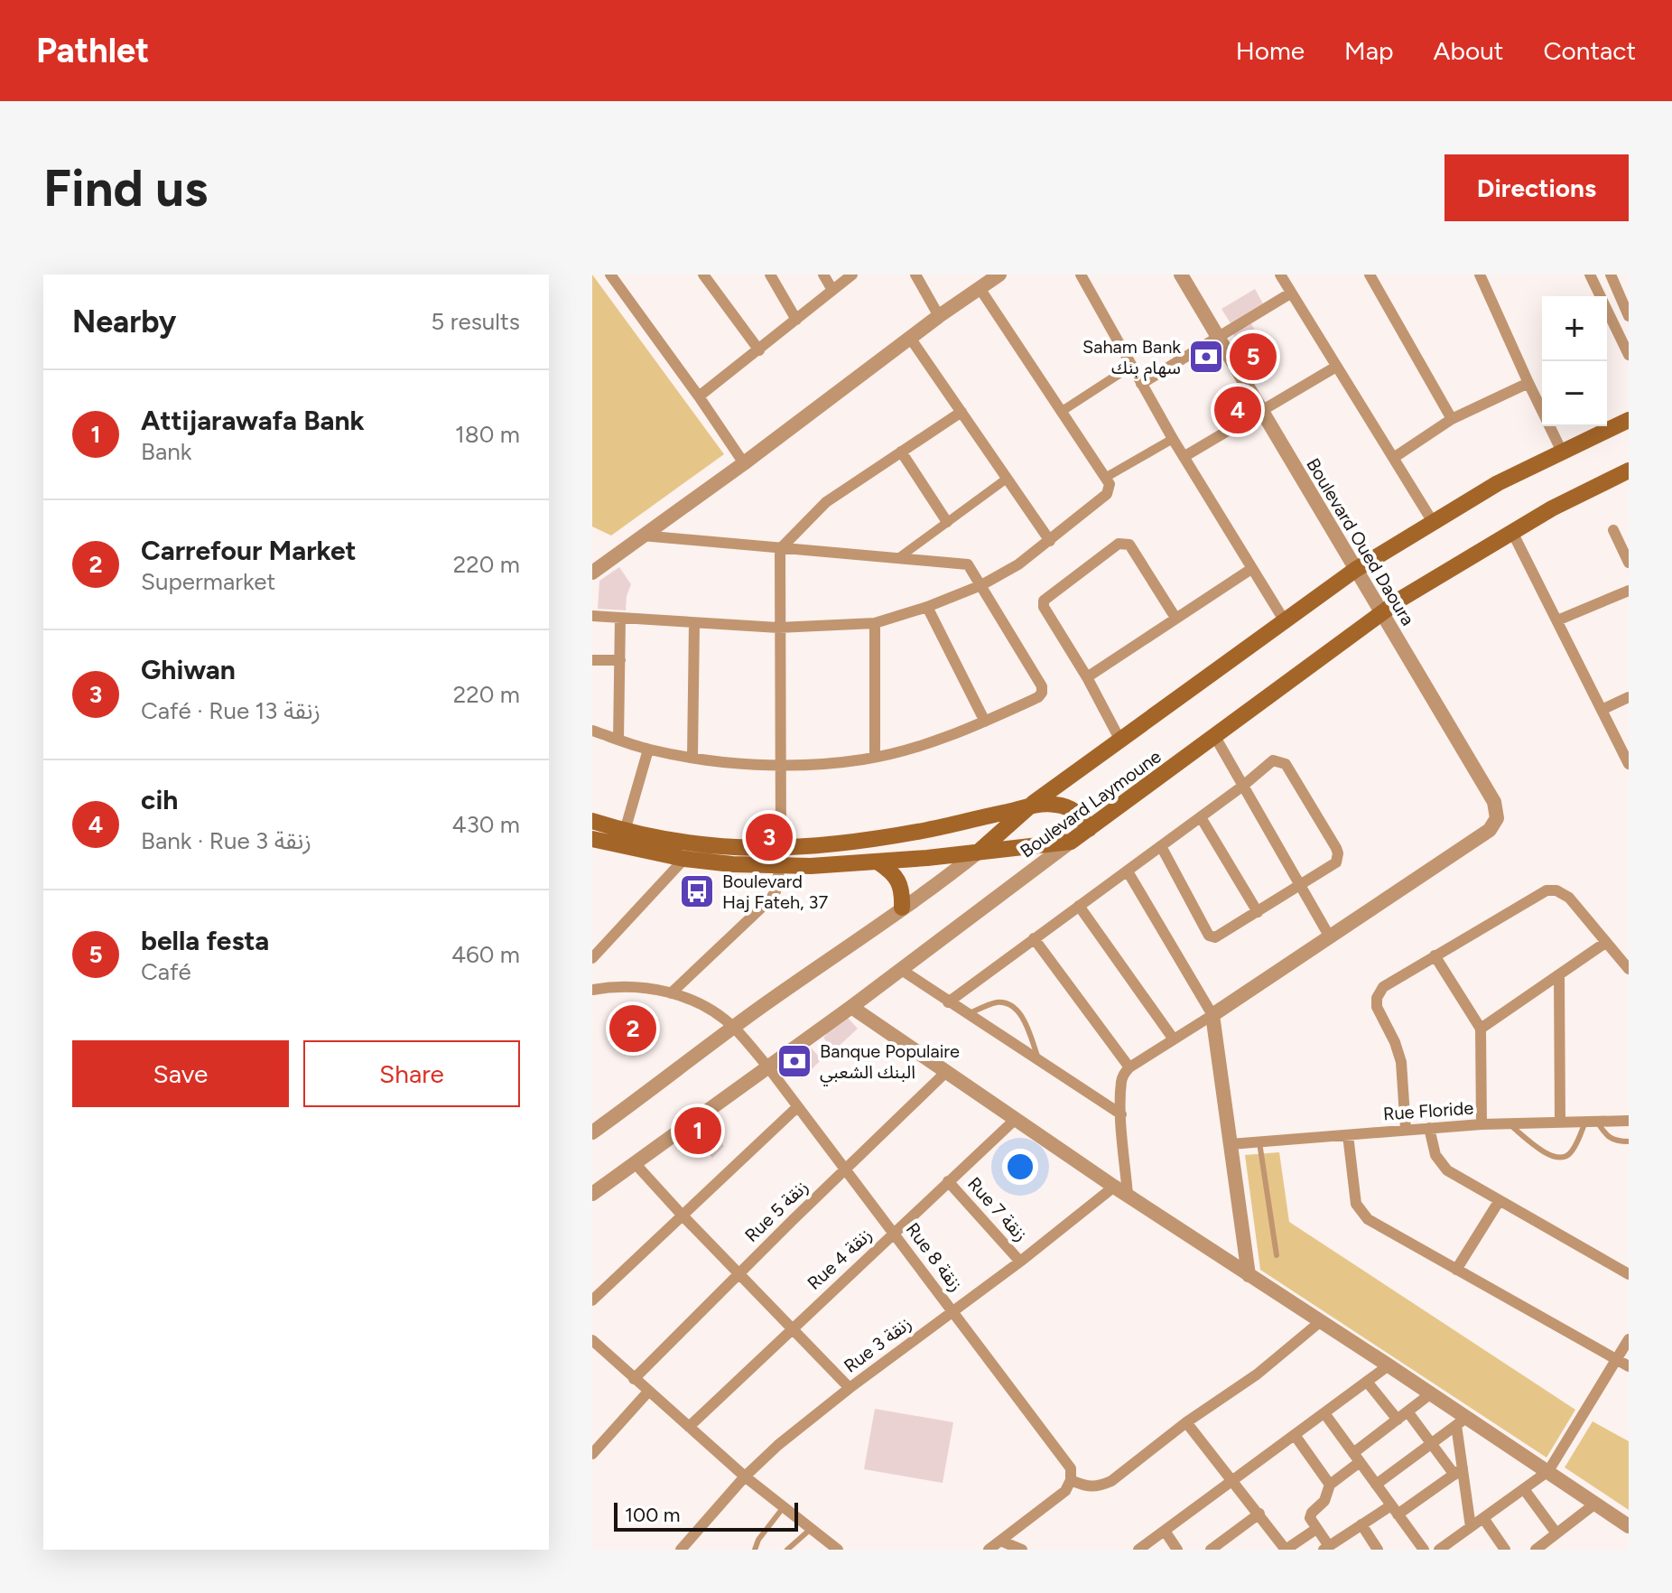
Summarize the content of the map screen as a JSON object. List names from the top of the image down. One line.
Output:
{"streets":{"main road":["Boulevard Laymoune"],"street":["Boulevard Oued Daoura","Rue Floride","Rue 7 زنقة","Rue 5 زنقة","Rue 8 زنقة","Rue 4 زنقة","Rue 3 زنقة"]},"crossings":[["Boulevard Oued Daoura","Boulevard Laymoune"],["Boulevard Laymoune","Rue 8 زنقة"],["Rue 7 زنقة","Rue 4 زنقة"],["Rue 7 زنقة","Rue 3 زنقة"],["Rue 5 زنقة","Rue 8 زنقة"],["Rue 8 زنقة","Rue 4 زنقة"],["Rue 8 زنقة","Rue 3 زنقة"]],"places":{"bank":["Saham Bank سهام بنك","Banque Populaire البنك الشعبي"],"bus stop":["Boulevard Haj Fateh, 37"]},"scale_bar":"100 m","page":{"header":"Pathlet","nav":["Home","Map","About","Contact"],"buttons":["Directions",["Save","Share"]],"title":"Find us","heading":["Nearby","5 results"],"map_buttons":["+","−"],"pins":["5","4","3","2","1"],"list":[{"mark":"1","name":"Attijarawafa Bank","note":"Bank","value":"180 m"},{"mark":"2","name":"Carrefour Market","note":"Supermarket","value":"220 m"},{"mark":"3","name":"Ghiwan","note":"Café · Rue 13 زنقة","value":"220 m"},{"mark":"4","name":"cih","note":"Bank · Rue 3 زنقة","value":"430 m"},{"mark":"5","name":"bella festa","note":"Café","value":"460 m"}],"scale":"100 m"}}
